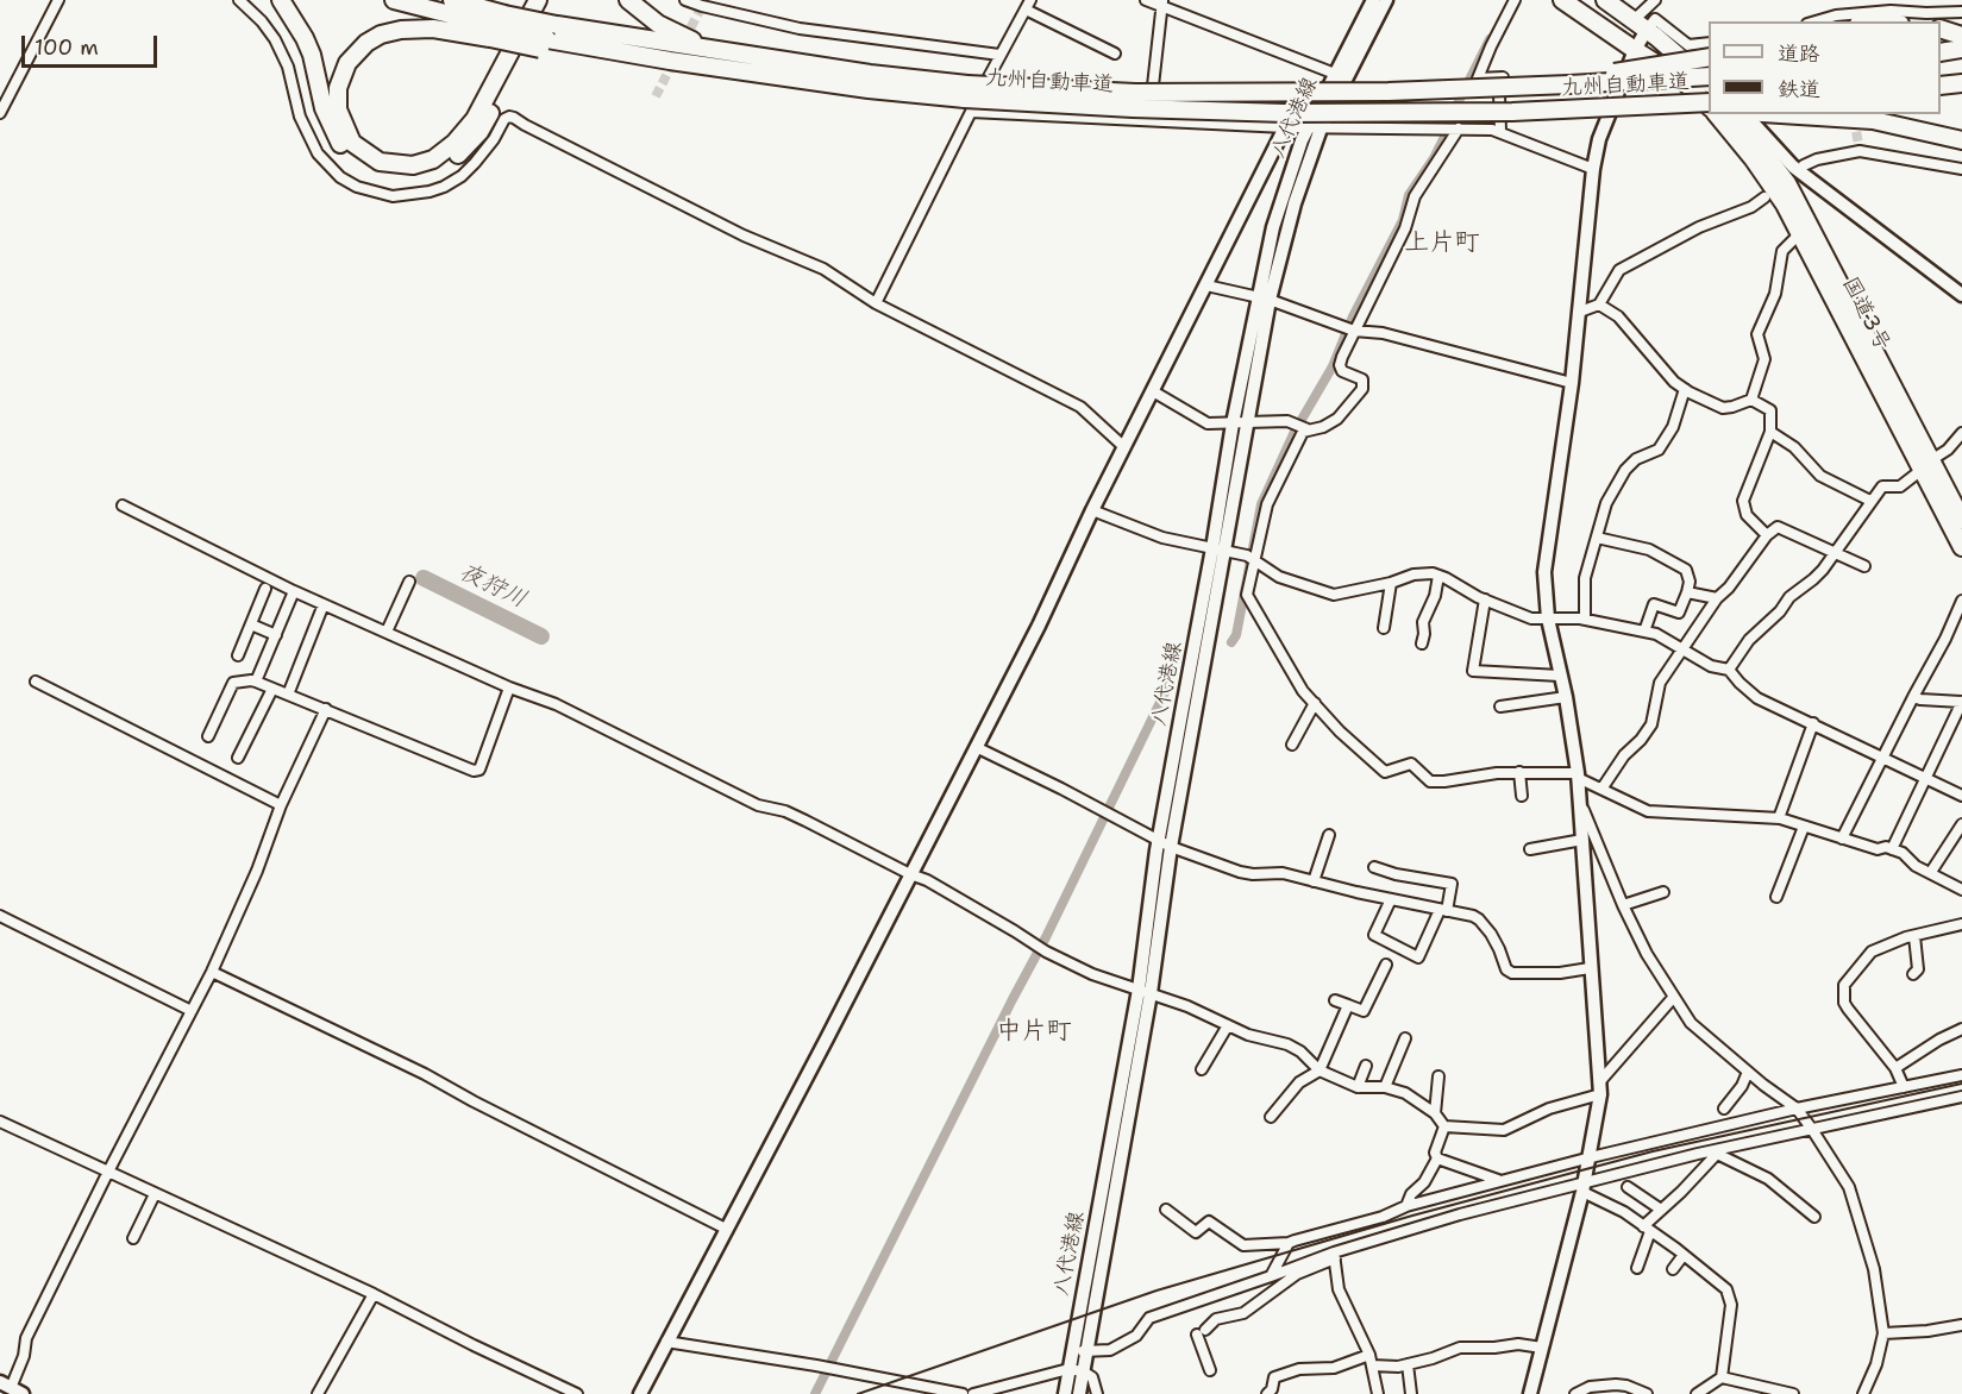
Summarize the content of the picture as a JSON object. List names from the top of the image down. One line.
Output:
{"streets":{"highway":["九州自動車道","国道3号"],"street":["八代港線"]},"districts":["上片町","中片町"],"water":["夜狩川"],"legend":["道路","鉄道"],"scale_bar":"100 m"}
